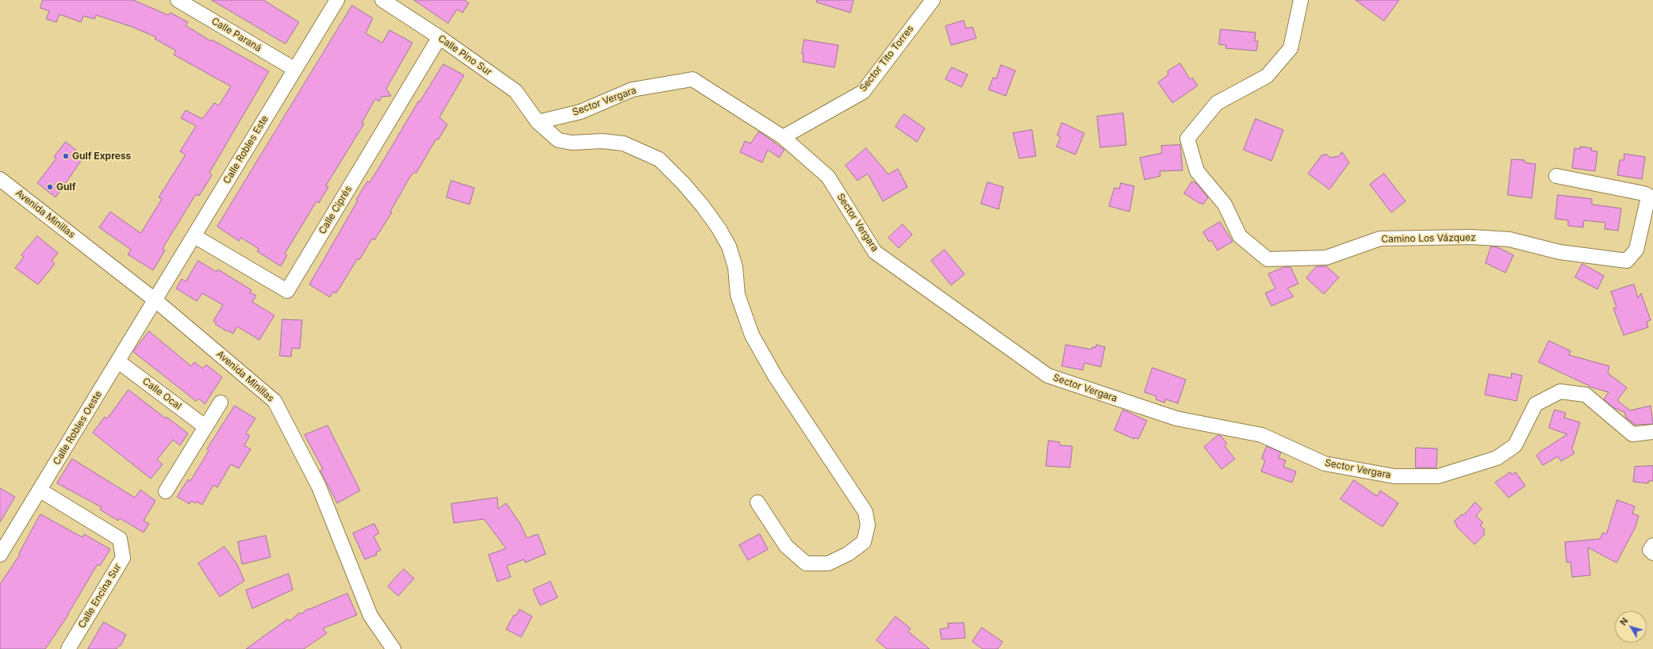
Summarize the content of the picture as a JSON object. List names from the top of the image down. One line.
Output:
{"streets":{"street":["Calle Paraná","Calle Pino Sur","Sector Tito Torres","Sector Vergara","Calle Robles Este","Calle Ciprés","Avenida Minillas","Camino Los Vázquez","Calle Ocal","Calle Robles Oeste","Calle Encina Sur"]},"crossings":[["Calle Paraná","Calle Robles Este"],["Calle Pino Sur","Sector Vergara"],["Calle Pino Sur","Calle Ciprés"],["Sector Tito Torres","Sector Vergara"],["Calle Robles Este","Calle Ciprés"],["Calle Robles Este","Avenida Minillas"],["Calle Robles Este","Calle Robles Oeste"],["Avenida Minillas","Calle Robles Oeste"],["Calle Ocal","Calle Robles Oeste"],["Calle Robles Oeste","Calle Encina Sur"]],"places":["Gulf Express","Gulf"],"north":"top left"}
